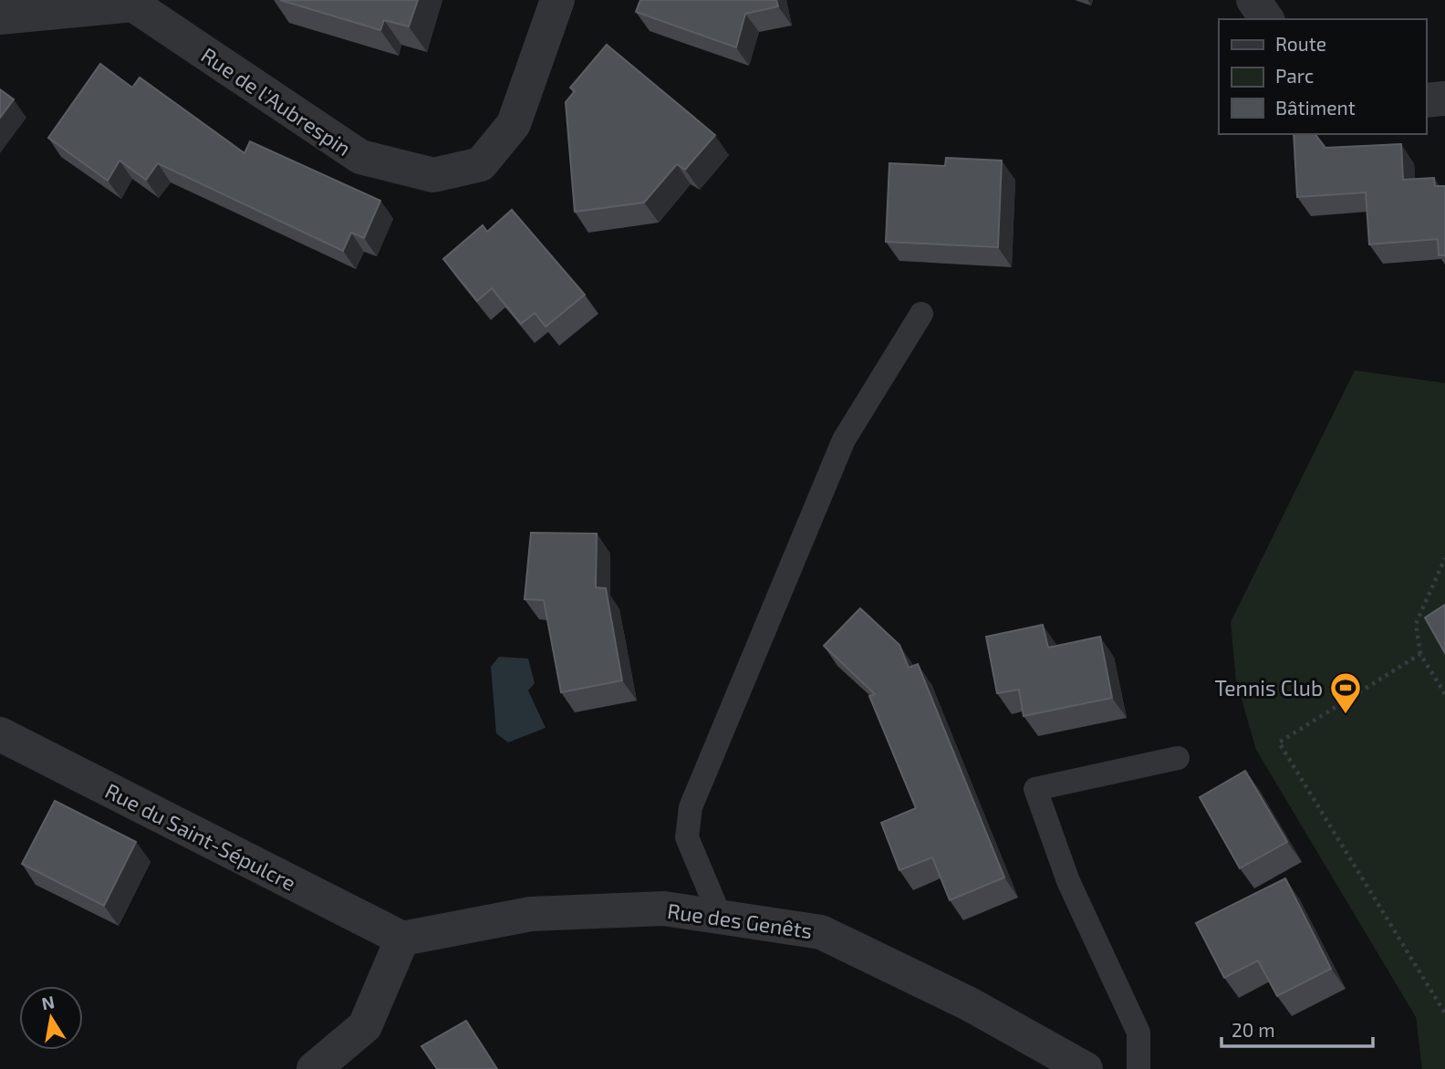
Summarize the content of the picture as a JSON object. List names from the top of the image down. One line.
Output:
{"streets":{"street":["Rue de l'Aubrespin","Rue du Saint-Sépulcre","Rue des Genêts"]},"crossings":[["Rue du Saint-Sépulcre","Rue des Genêts"]],"places":{"sports":["Tennis Club"]},"legend":["Route","Parc","Bâtiment"],"scale_bar":"20 m","north":"top"}
